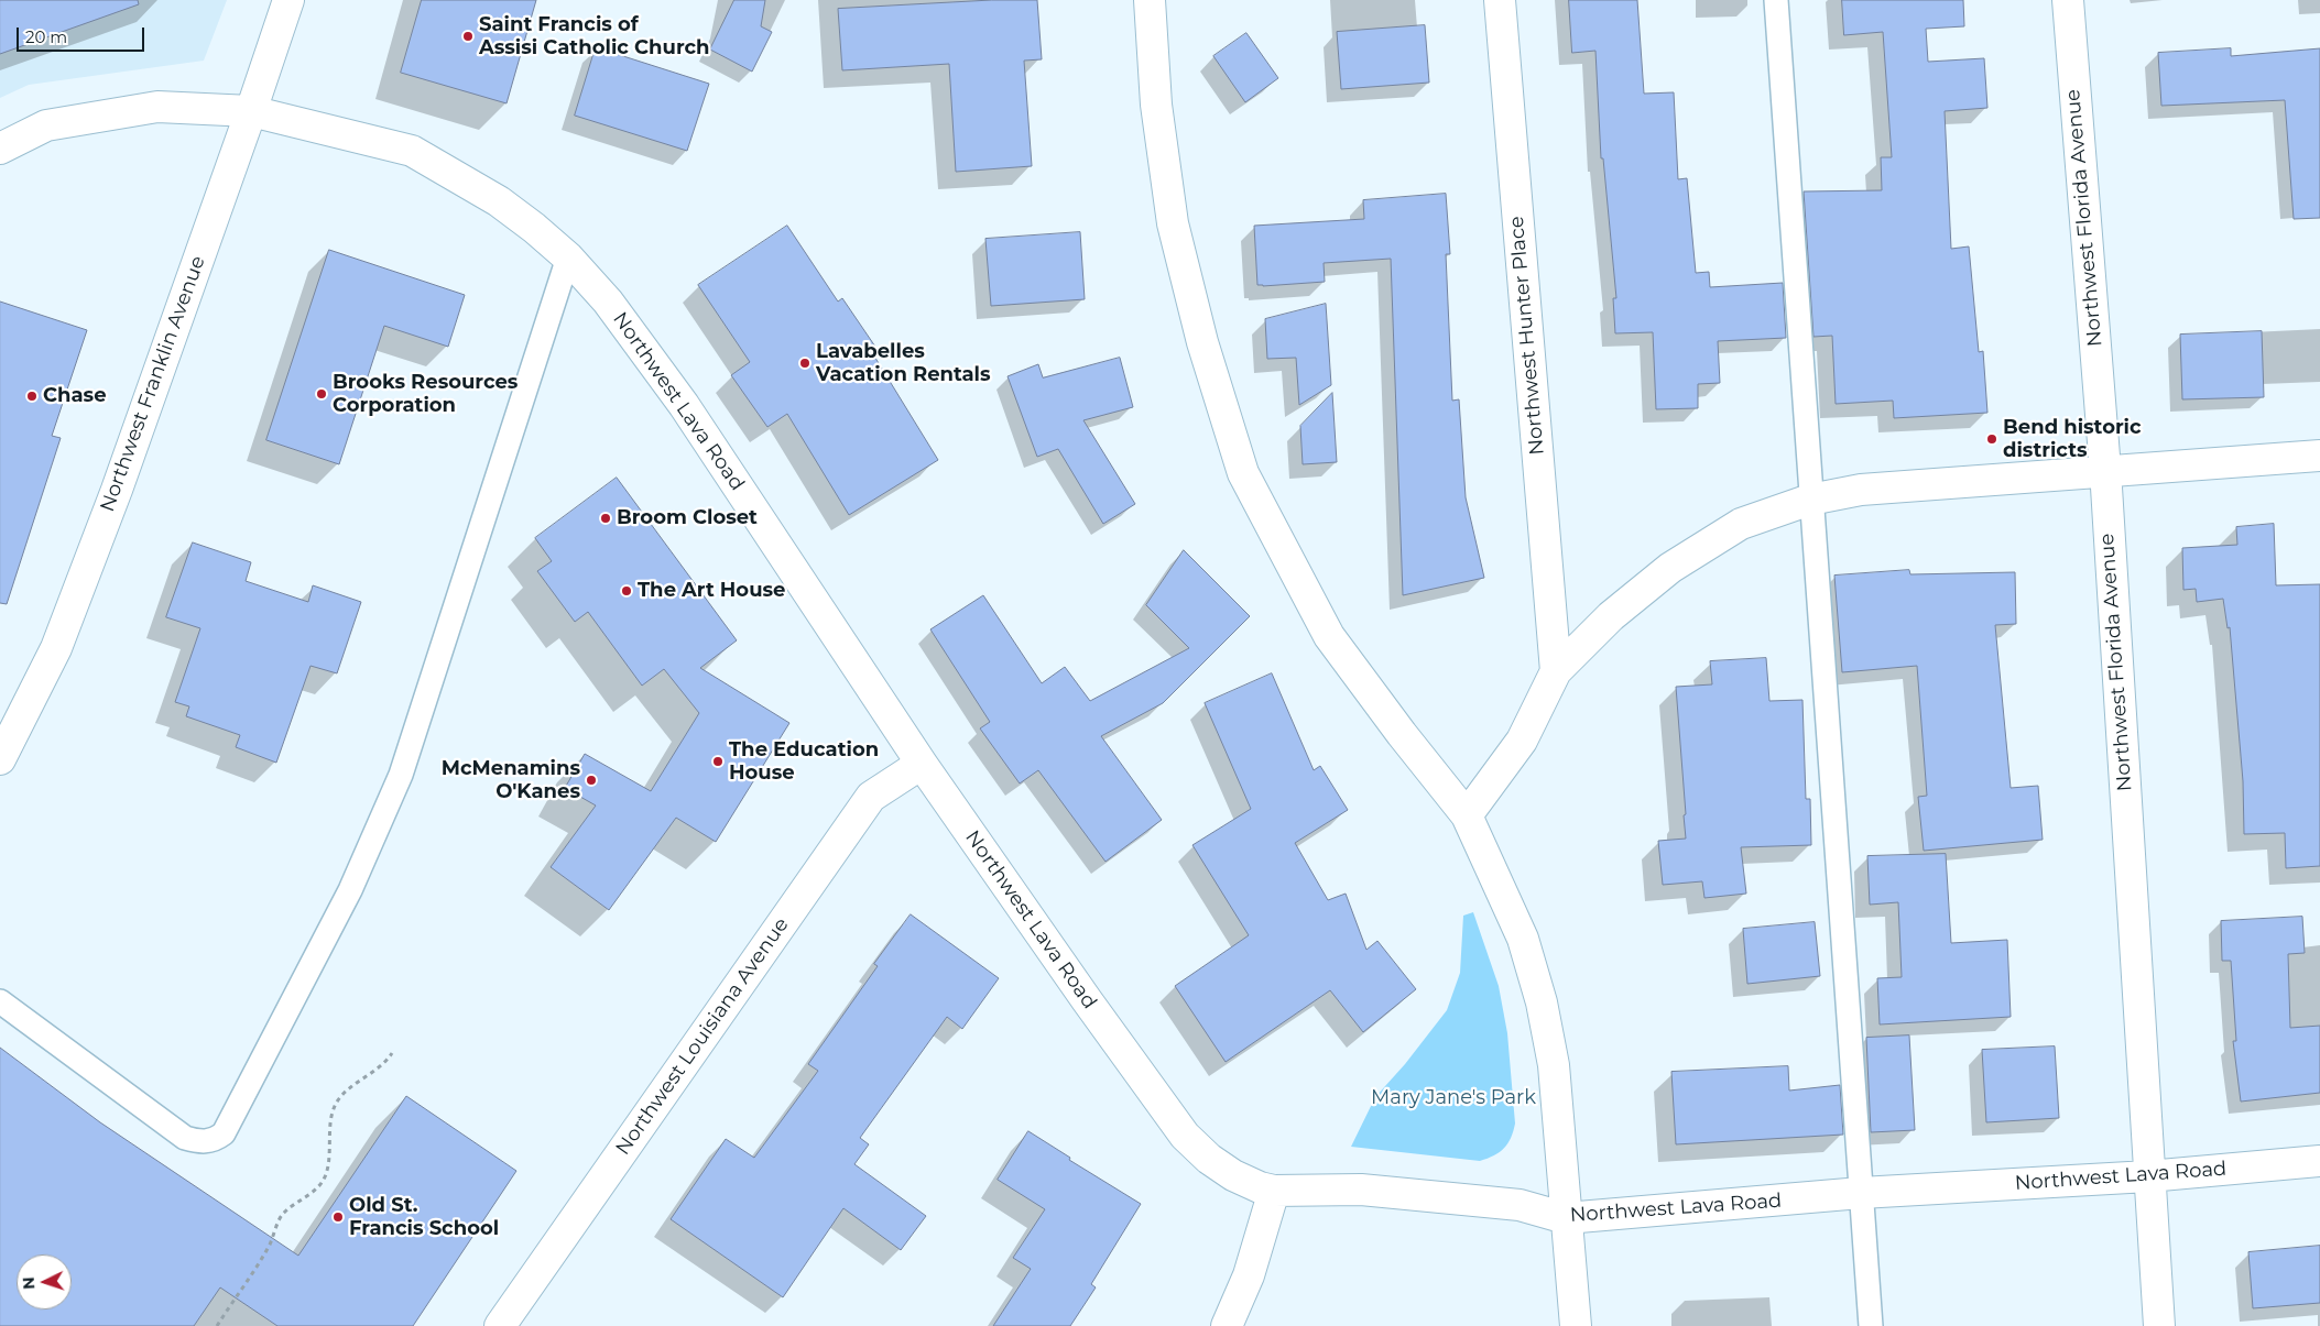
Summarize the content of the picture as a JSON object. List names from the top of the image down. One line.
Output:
{"streets":{"street":["Northwest Florida Avenue","Northwest Hunter Place","Northwest Franklin Avenue","Northwest Lava Road","Northwest Louisiana Avenue"]},"crossings":[["Northwest Florida Avenue","Northwest Lava Road"],["Northwest Franklin Avenue","Northwest Lava Road"],["Northwest Lava Road","Northwest Louisiana Avenue"]],"parks":["Mary Jane's Park"],"places":["Saint Francis of Assisi Catholic Church","Lavabelles Vacation Rentals","Brooks Resources Corporation","Chase","Bend historic districts","Broom Closet","The Art House","The Education House","McMenamins O'Kanes","Old St. Francis School"],"scale_bar":"20 m","north":"left"}
